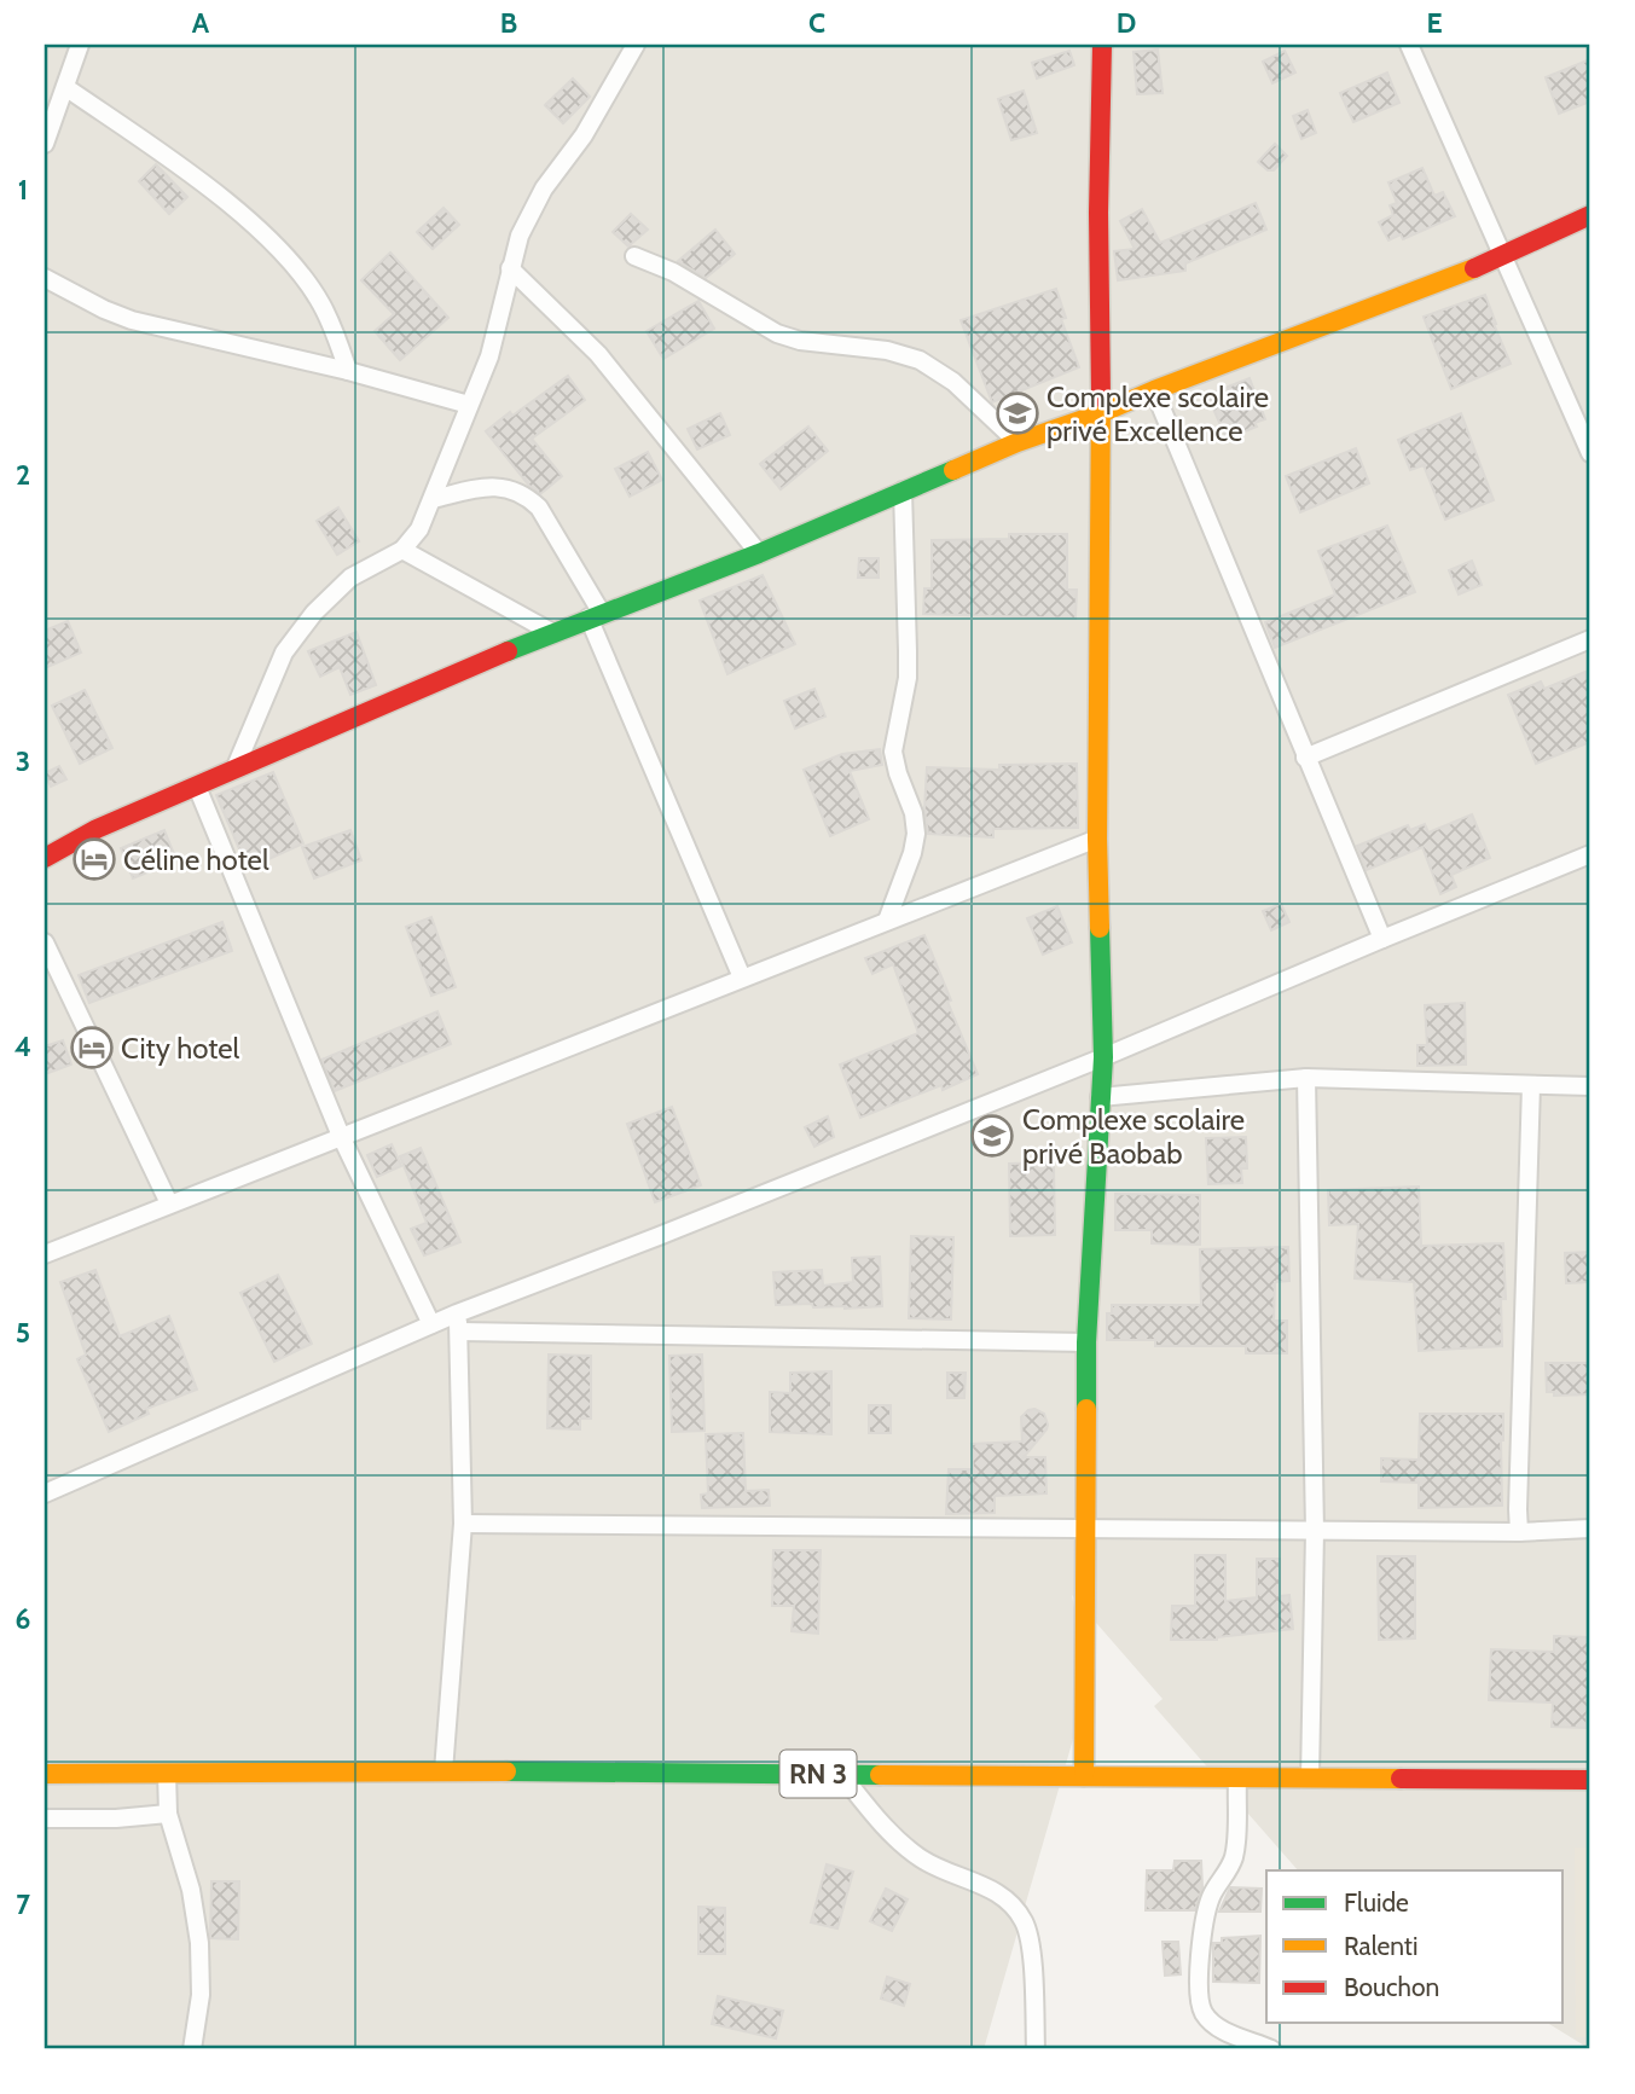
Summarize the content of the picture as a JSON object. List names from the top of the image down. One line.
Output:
{"streets":{"street":["RN 3"]},"places":{"school or university":["Complexe scolaire privé Excellence","Complexe scolaire privé Baobab"],"hotel":["Céline hotel","City hotel"]},"legend":["Fluide","Ralenti","Bouchon"],"grid":{"columns":["A","B","C","D","E"],"rows":["1","2","3","4","5","6","7"]}}
